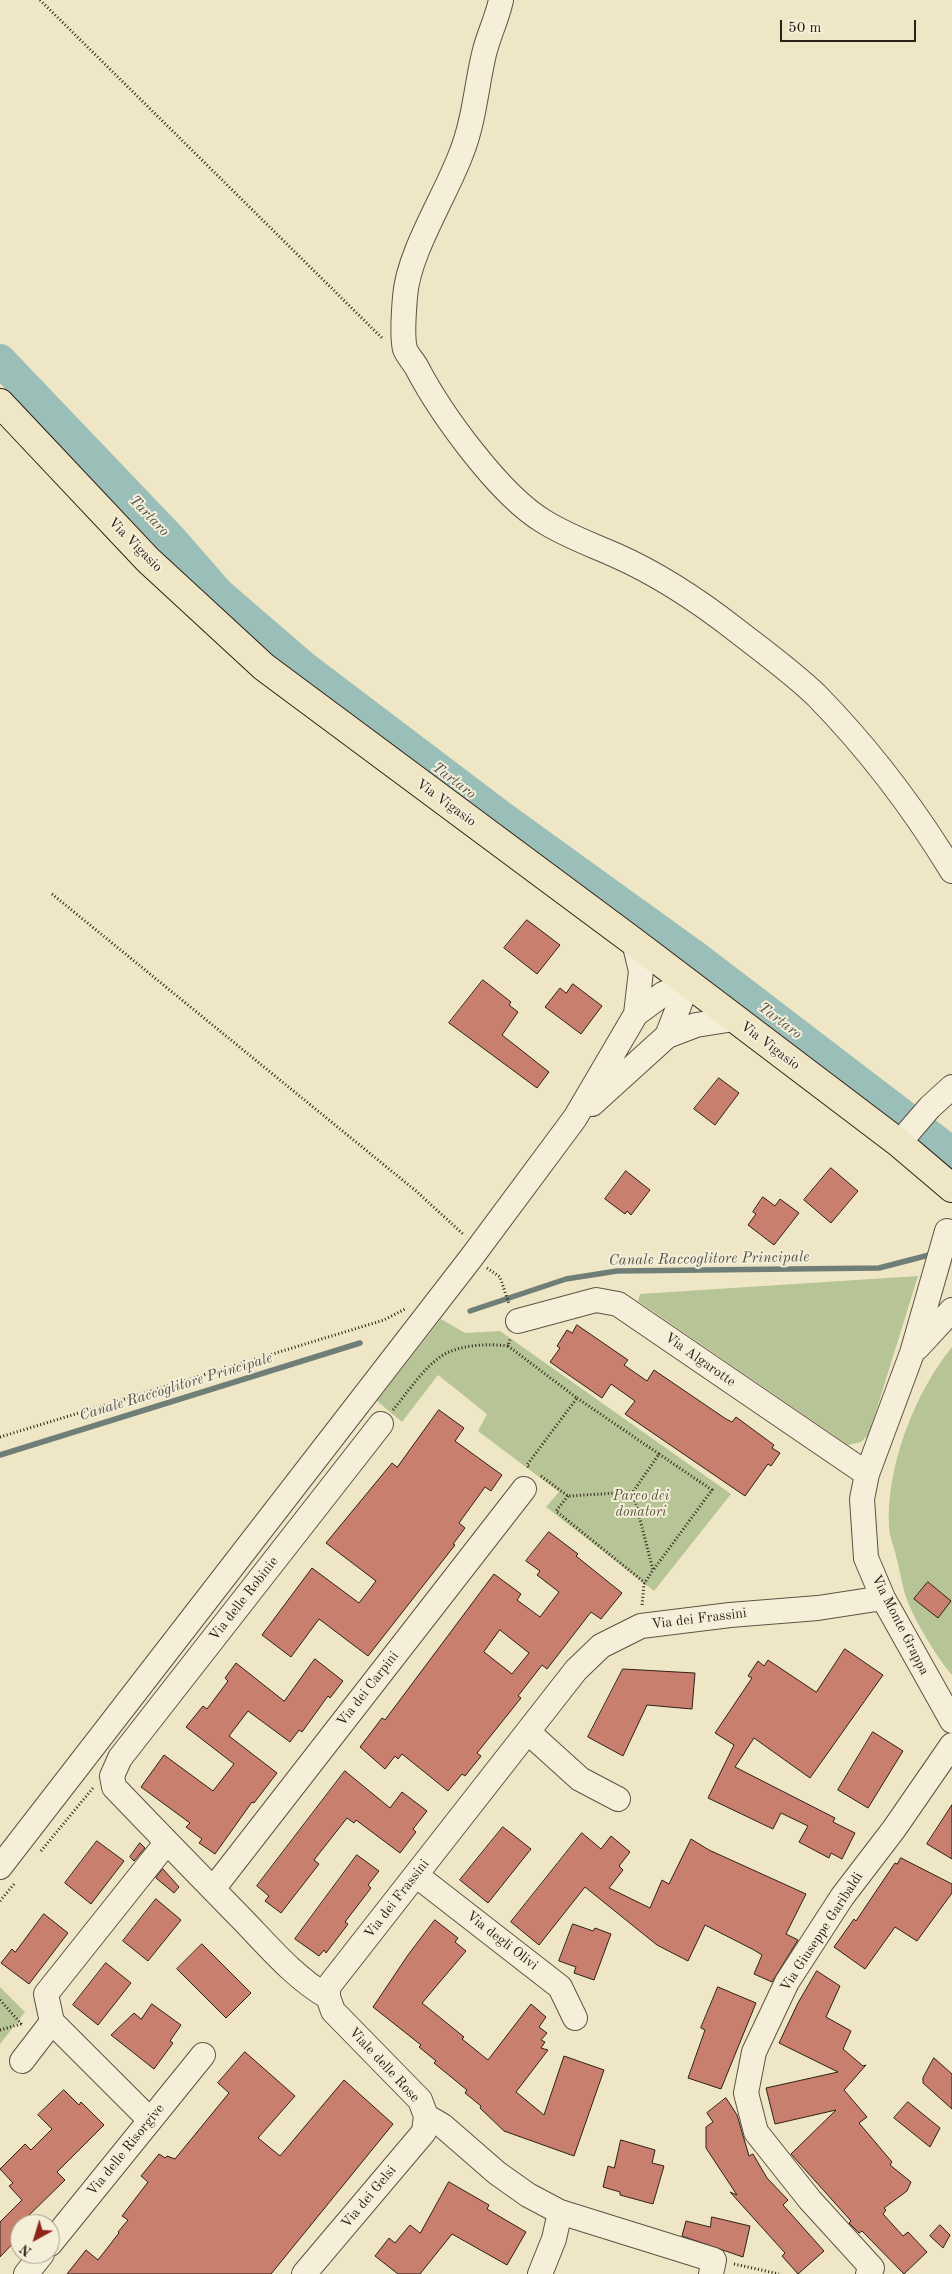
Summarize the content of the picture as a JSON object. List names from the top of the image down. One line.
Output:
{"streets":{"main road":["Via Vigasio"],"street":["Via Algarotte","Via delle Robinie","Via dei Frassini","Via Monte Grappa","Via dei Carpini","Via Giuseppe Garibaldi","Via degli Olivi","Viale delle Rose","Via delle Risorgive","Via dei Gelsi"]},"crossings":[["Via Algarotte","Via Monte Grappa"],["Via delle Robinie","Viale delle Rose"],["Via dei Frassini","Via Monte Grappa"],["Via dei Frassini","Via degli Olivi"],["Via dei Frassini","Viale delle Rose"],["Via dei Carpini","Viale delle Rose"],["Viale delle Rose","Via dei Gelsi"]],"water":["Tartaro","Canale Raccoglitore Principale"],"parks":["Parco dei donatori"],"scale_bar":"50 m","north":"bottom left"}
